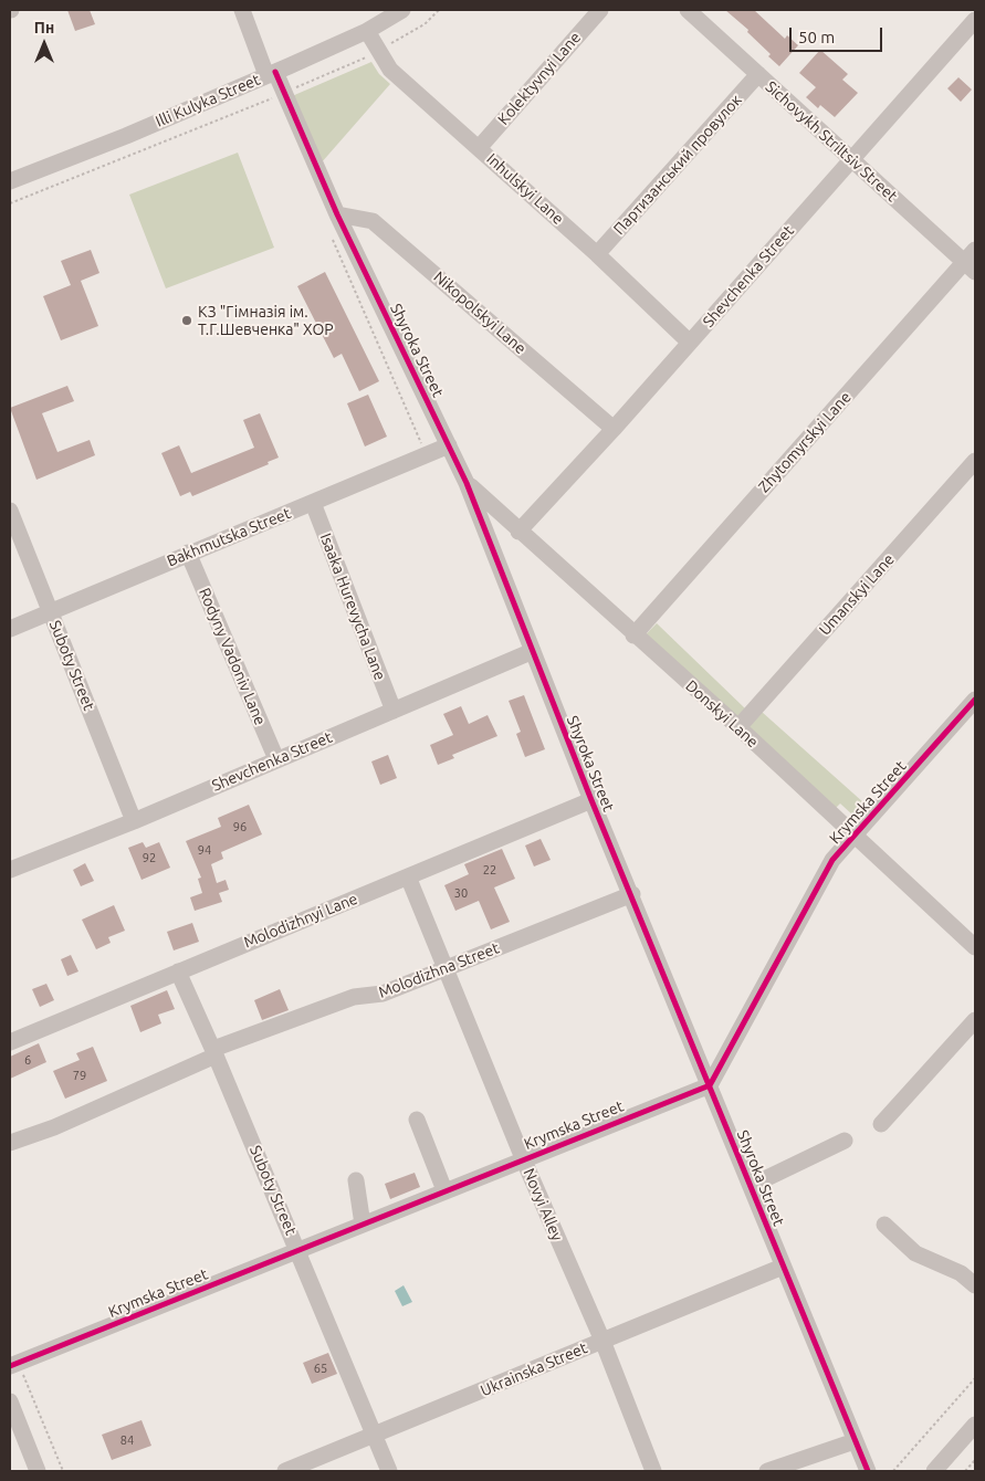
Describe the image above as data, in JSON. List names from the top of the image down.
{
  "streets": {
    "street": [
      "Kolektyvnyi Lane",
      "Illi Kulyka Street",
      "Sichovykh Striltsiv Street",
      "Партизанський провулок",
      "Inhulskyi Lane",
      "Shevchenka Street",
      "Nikopolskyi Lane",
      "Shyroka Street",
      "Zhytomyrskyi Lane",
      "Bakhmutska Street",
      "Umanskyi Lane",
      "Isaaka Hurevycha Lane",
      "Rodyny Vadoniv Lane",
      "Suboty Street",
      "Donskyi Lane",
      "Krymska Street",
      "Molodizhnyi Lane",
      "Molodizhna Street",
      "Novyi Alley",
      "Ukrainska Street"
    ]
  },
  "crossings": [
    ["Kolektyvnyi Lane", "Inhulskyi Lane"],
    ["Illi Kulyka Street", "Inhulskyi Lane"],
    ["Illi Kulyka Street", "Shyroka Street"],
    ["Sichovykh Striltsiv Street", "Партизанський провулок"],
    ["Sichovykh Striltsiv Street", "Shevchenka Street"],
    ["Sichovykh Striltsiv Street", "Zhytomyrskyi Lane"],
    ["Партизанський провулок", "Inhulskyi Lane"],
    ["Inhulskyi Lane", "Shevchenka Street"],
    ["Shevchenka Street", "Nikopolskyi Lane"],
    ["Shevchenka Street", "Shyroka Street"],
    ["Shevchenka Street", "Isaaka Hurevycha Lane"],
    ["Shevchenka Street", "Rodyny Vadoniv Lane"],
    ["Shevchenka Street", "Suboty Street"],
    ["Shevchenka Street", "Donskyi Lane"],
    ["Nikopolskyi Lane", "Shyroka Street"],
    ["Shyroka Street", "Bakhmutska Street"],
    ["Shyroka Street", "Donskyi Lane"],
    ["Shyroka Street", "Krymska Street"],
    ["Shyroka Street", "Molodizhnyi Lane"],
    ["Shyroka Street", "Molodizhna Street"],
    ["Shyroka Street", "Ukrainska Street"],
    ["Zhytomyrskyi Lane", "Donskyi Lane"],
    ["Bakhmutska Street", "Isaaka Hurevycha Lane"],
    ["Bakhmutska Street", "Rodyny Vadoniv Lane"],
    ["Bakhmutska Street", "Suboty Street"],
    ["Umanskyi Lane", "Donskyi Lane"],
    ["Suboty Street", "Krymska Street"],
    ["Suboty Street", "Molodizhnyi Lane"],
    ["Suboty Street", "Molodizhna Street"],
    ["Suboty Street", "Ukrainska Street"],
    ["Donskyi Lane", "Krymska Street"],
    ["Krymska Street", "Novyi Alley"],
    ["Molodizhnyi Lane", "Novyi Alley"],
    ["Molodizhna Street", "Novyi Alley"],
    ["Novyi Alley", "Ukrainska Street"]
  ],
  "places": ["КЗ \"Гімназія ім. Т.Г.Шевченка\" ХОР"],
  "house_numbers": [
    "96",
    "94",
    "92",
    "22",
    "30",
    "6",
    "79",
    "65",
    "84"
  ],
  "scale_bar": "50 m",
  "north": "top"
}
